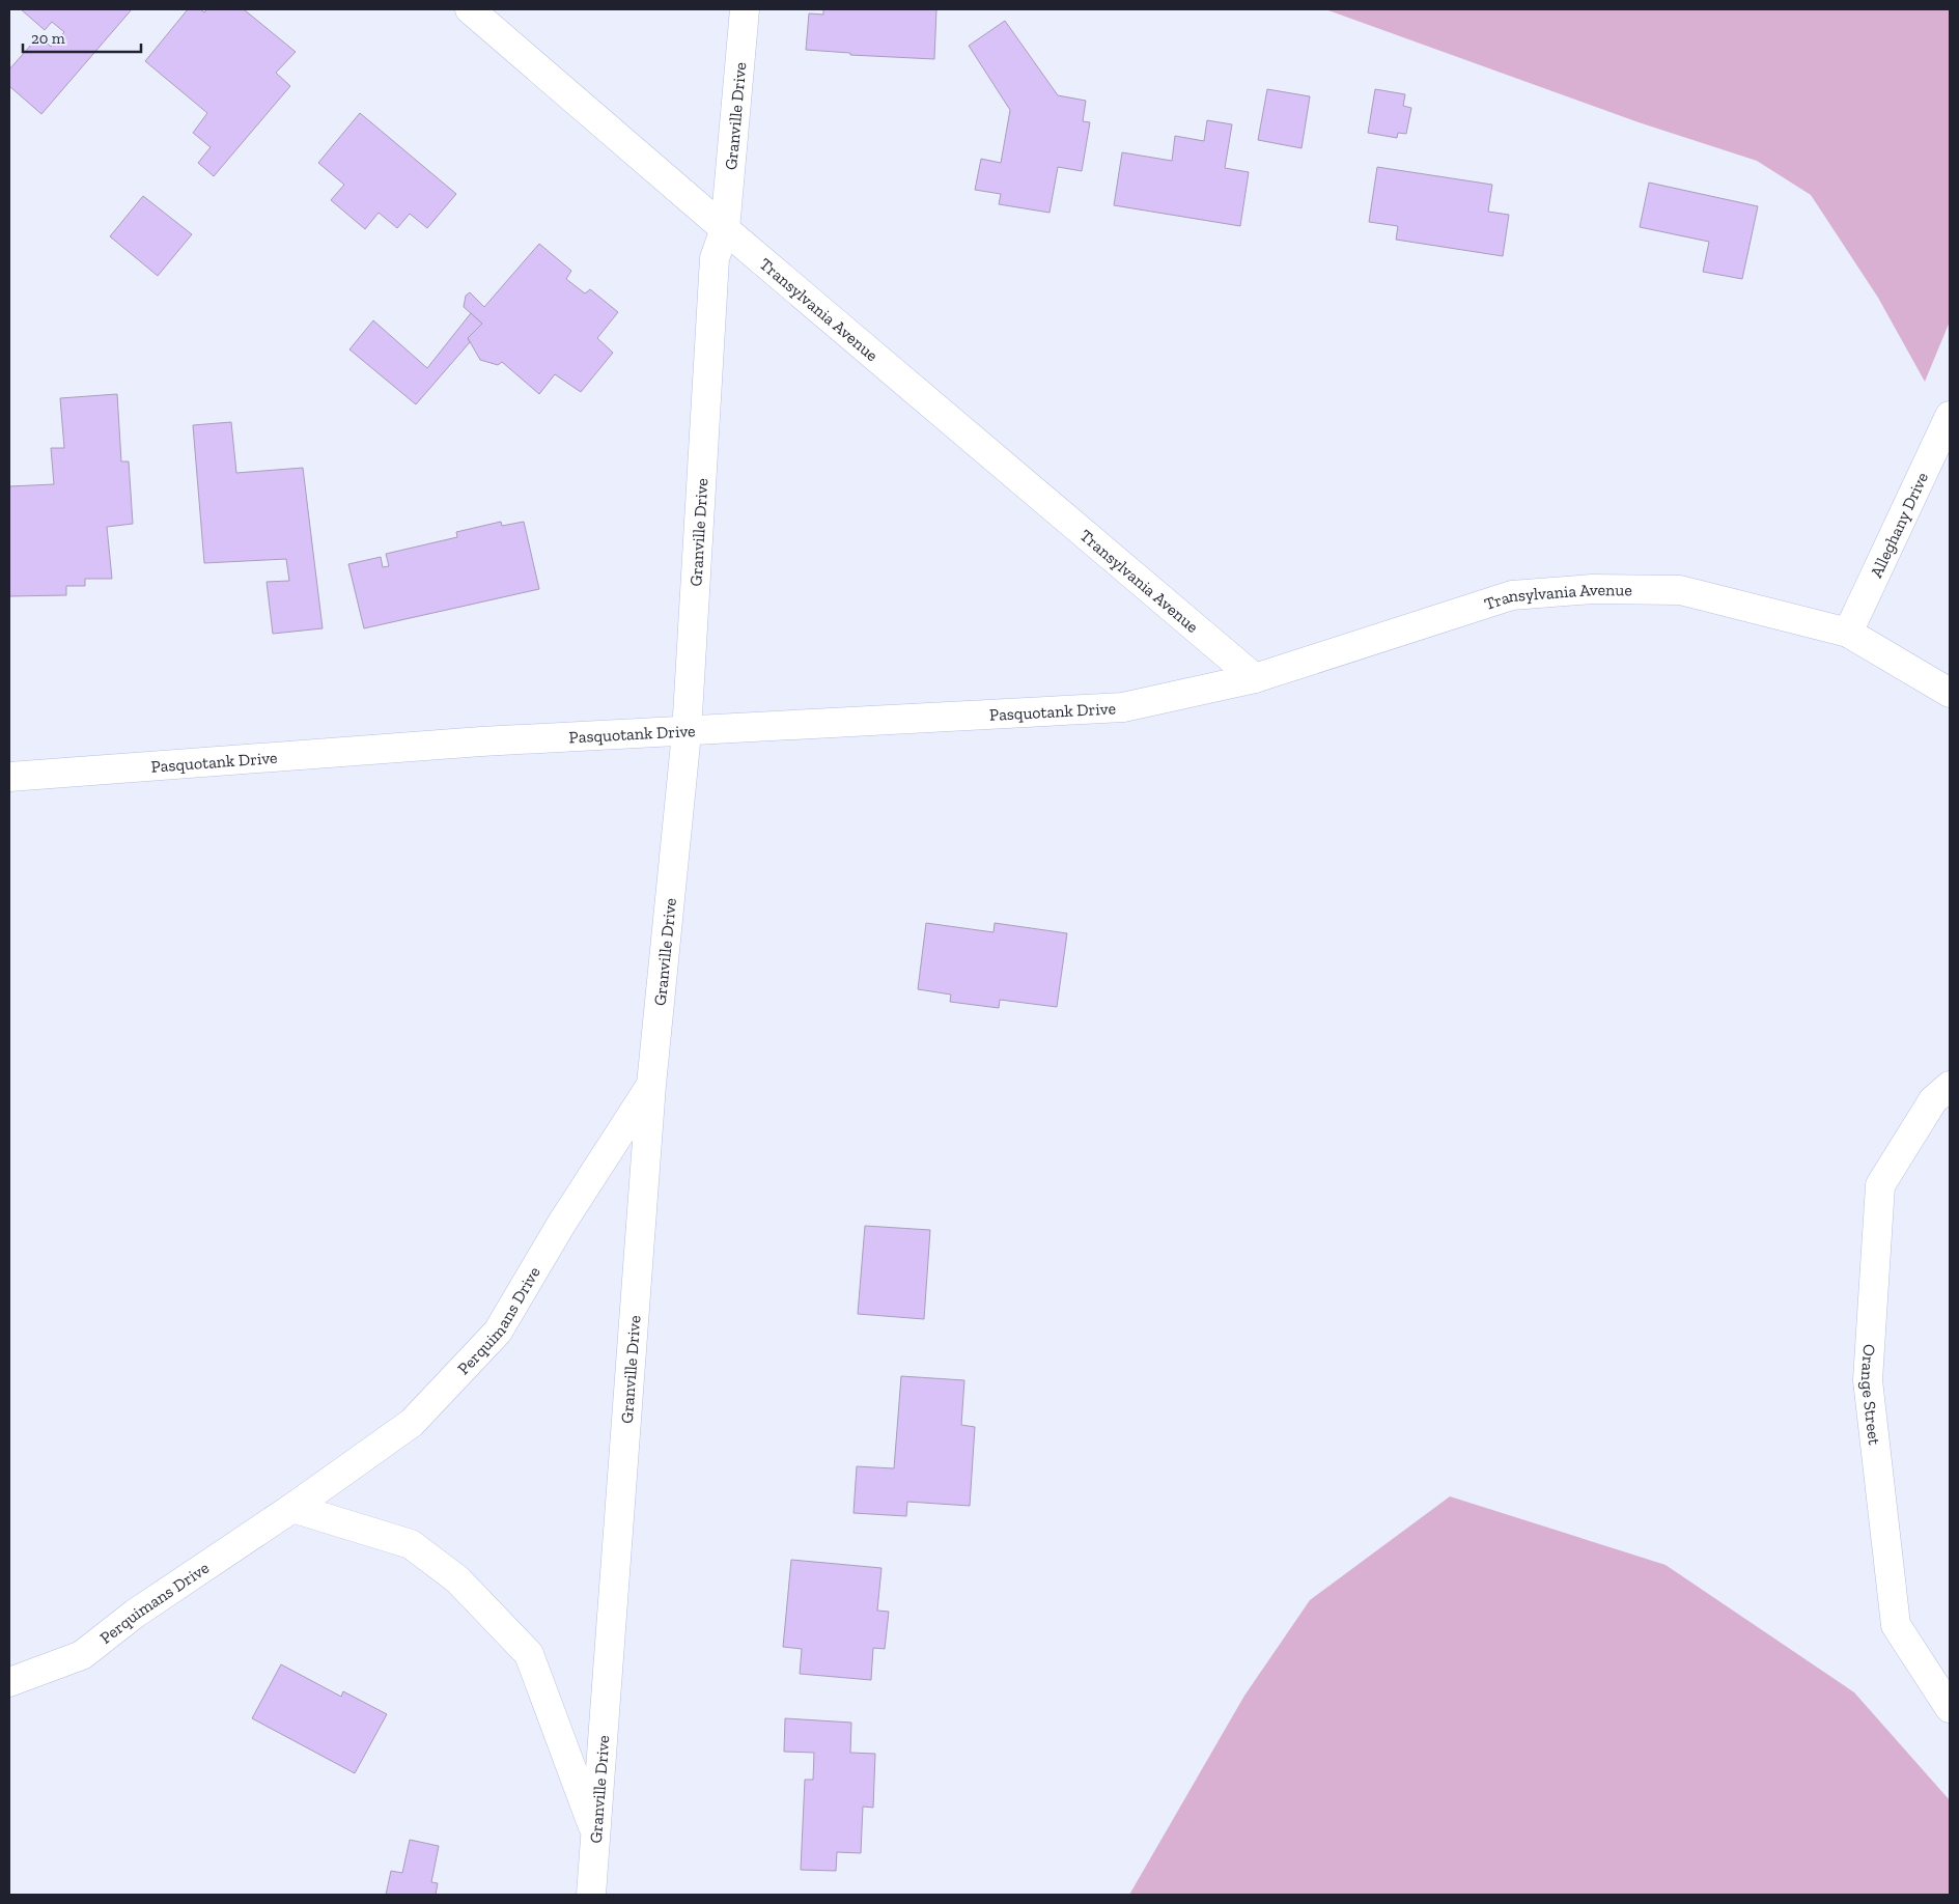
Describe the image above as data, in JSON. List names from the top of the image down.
{
  "streets": {
    "street": [
      "Granville Drive",
      "Transylvania Avenue",
      "Alleghany Drive",
      "Pasquotank Drive",
      "Perquimans Drive",
      "Orange Street"
    ]
  },
  "crossings": [
    ["Granville Drive", "Transylvania Avenue"],
    ["Granville Drive", "Pasquotank Drive"],
    ["Granville Drive", "Perquimans Drive"],
    ["Transylvania Avenue", "Alleghany Drive"],
    ["Transylvania Avenue", "Pasquotank Drive"]
  ],
  "scale_bar": "20 m"
}
